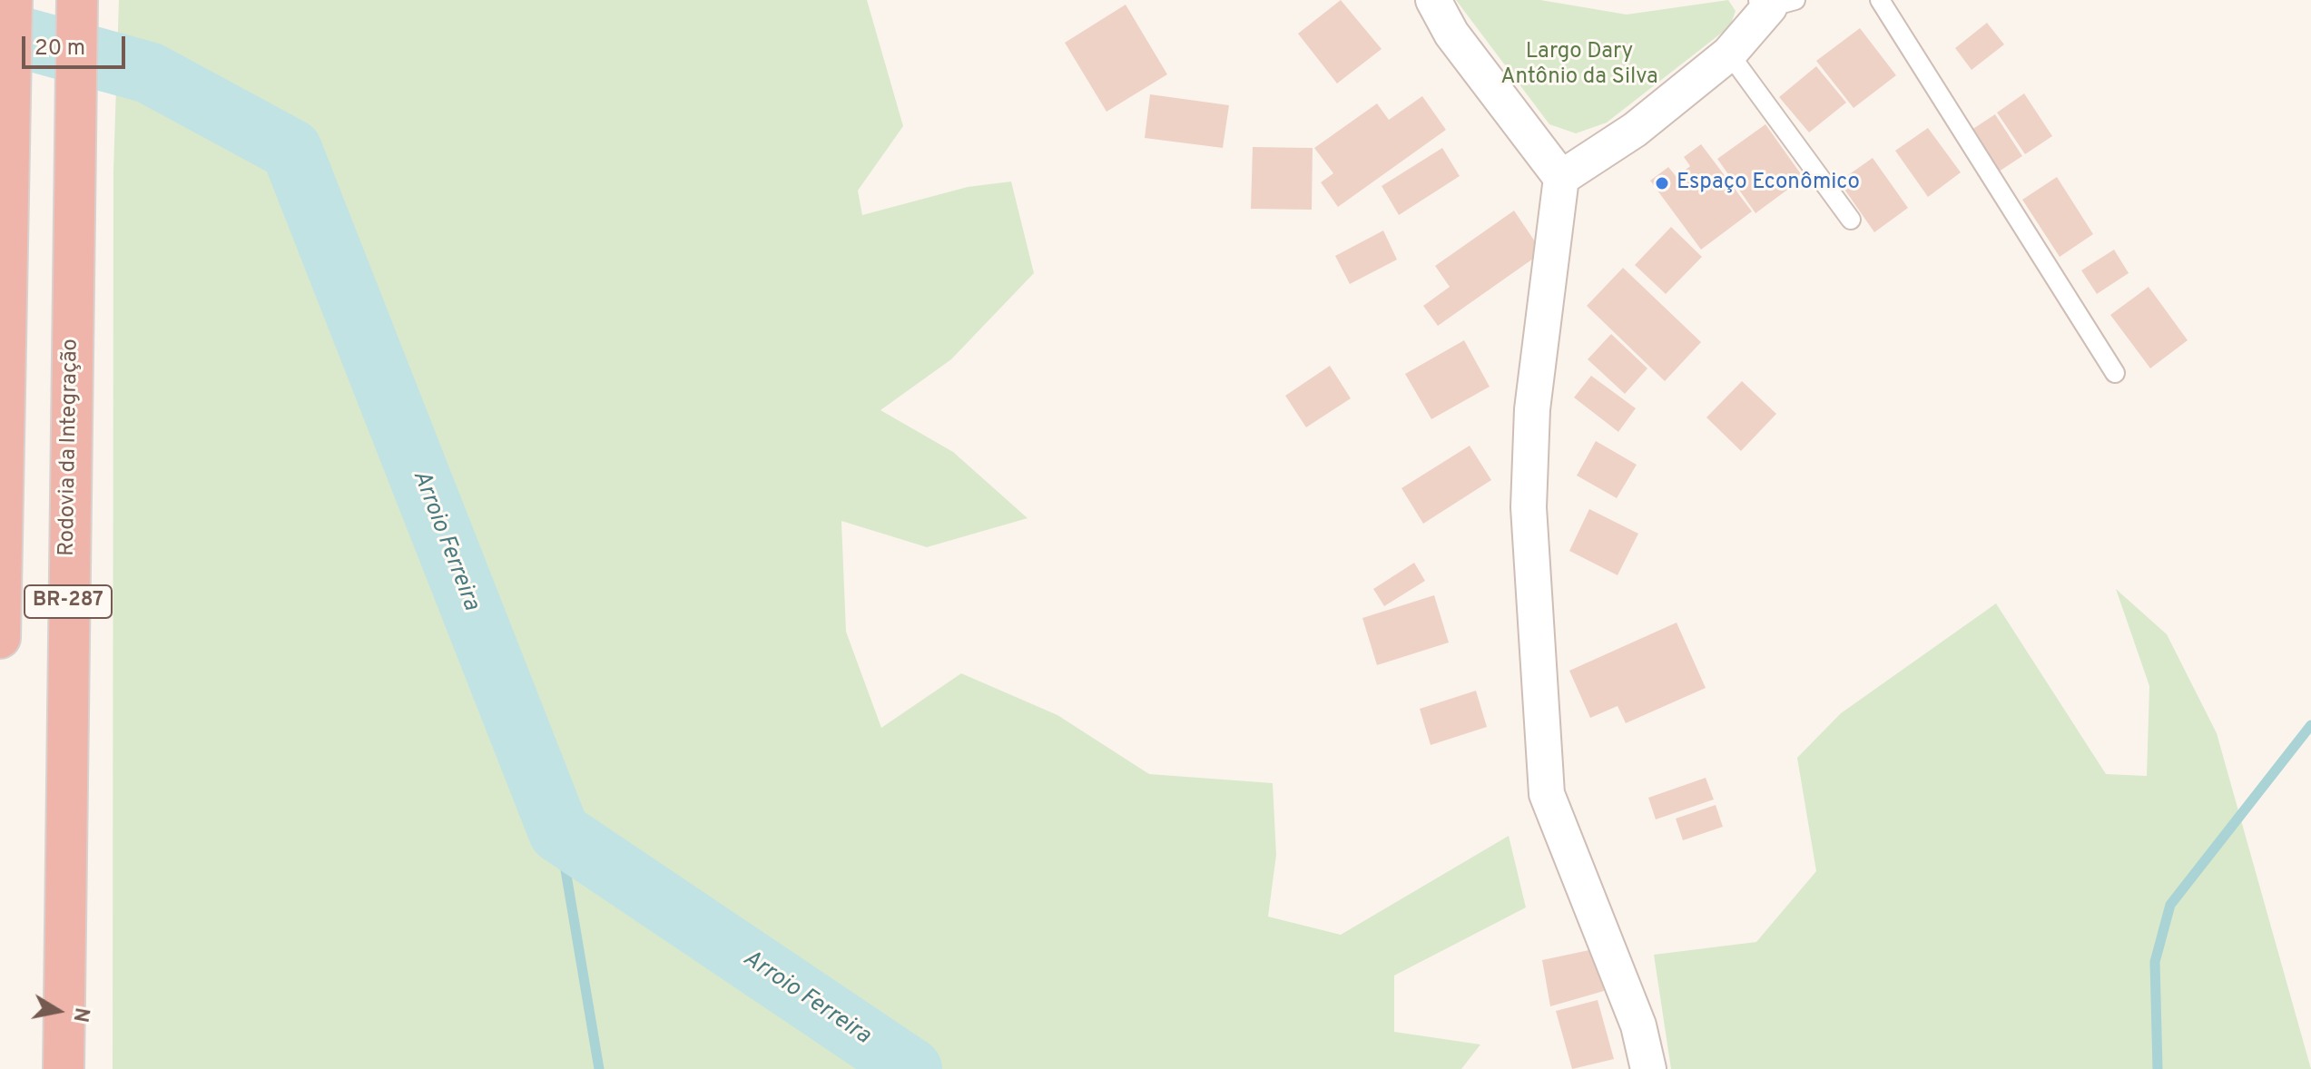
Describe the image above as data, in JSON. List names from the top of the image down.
{
  "streets": {
    "highway": ["Rodovia da Integração", "BR-287"]
  },
  "water": ["Arroio Ferreira"],
  "parks": ["Largo Dary Antônio da Silva"],
  "places": ["Espaço Econômico"],
  "scale_bar": "20 m",
  "north": "right"
}
